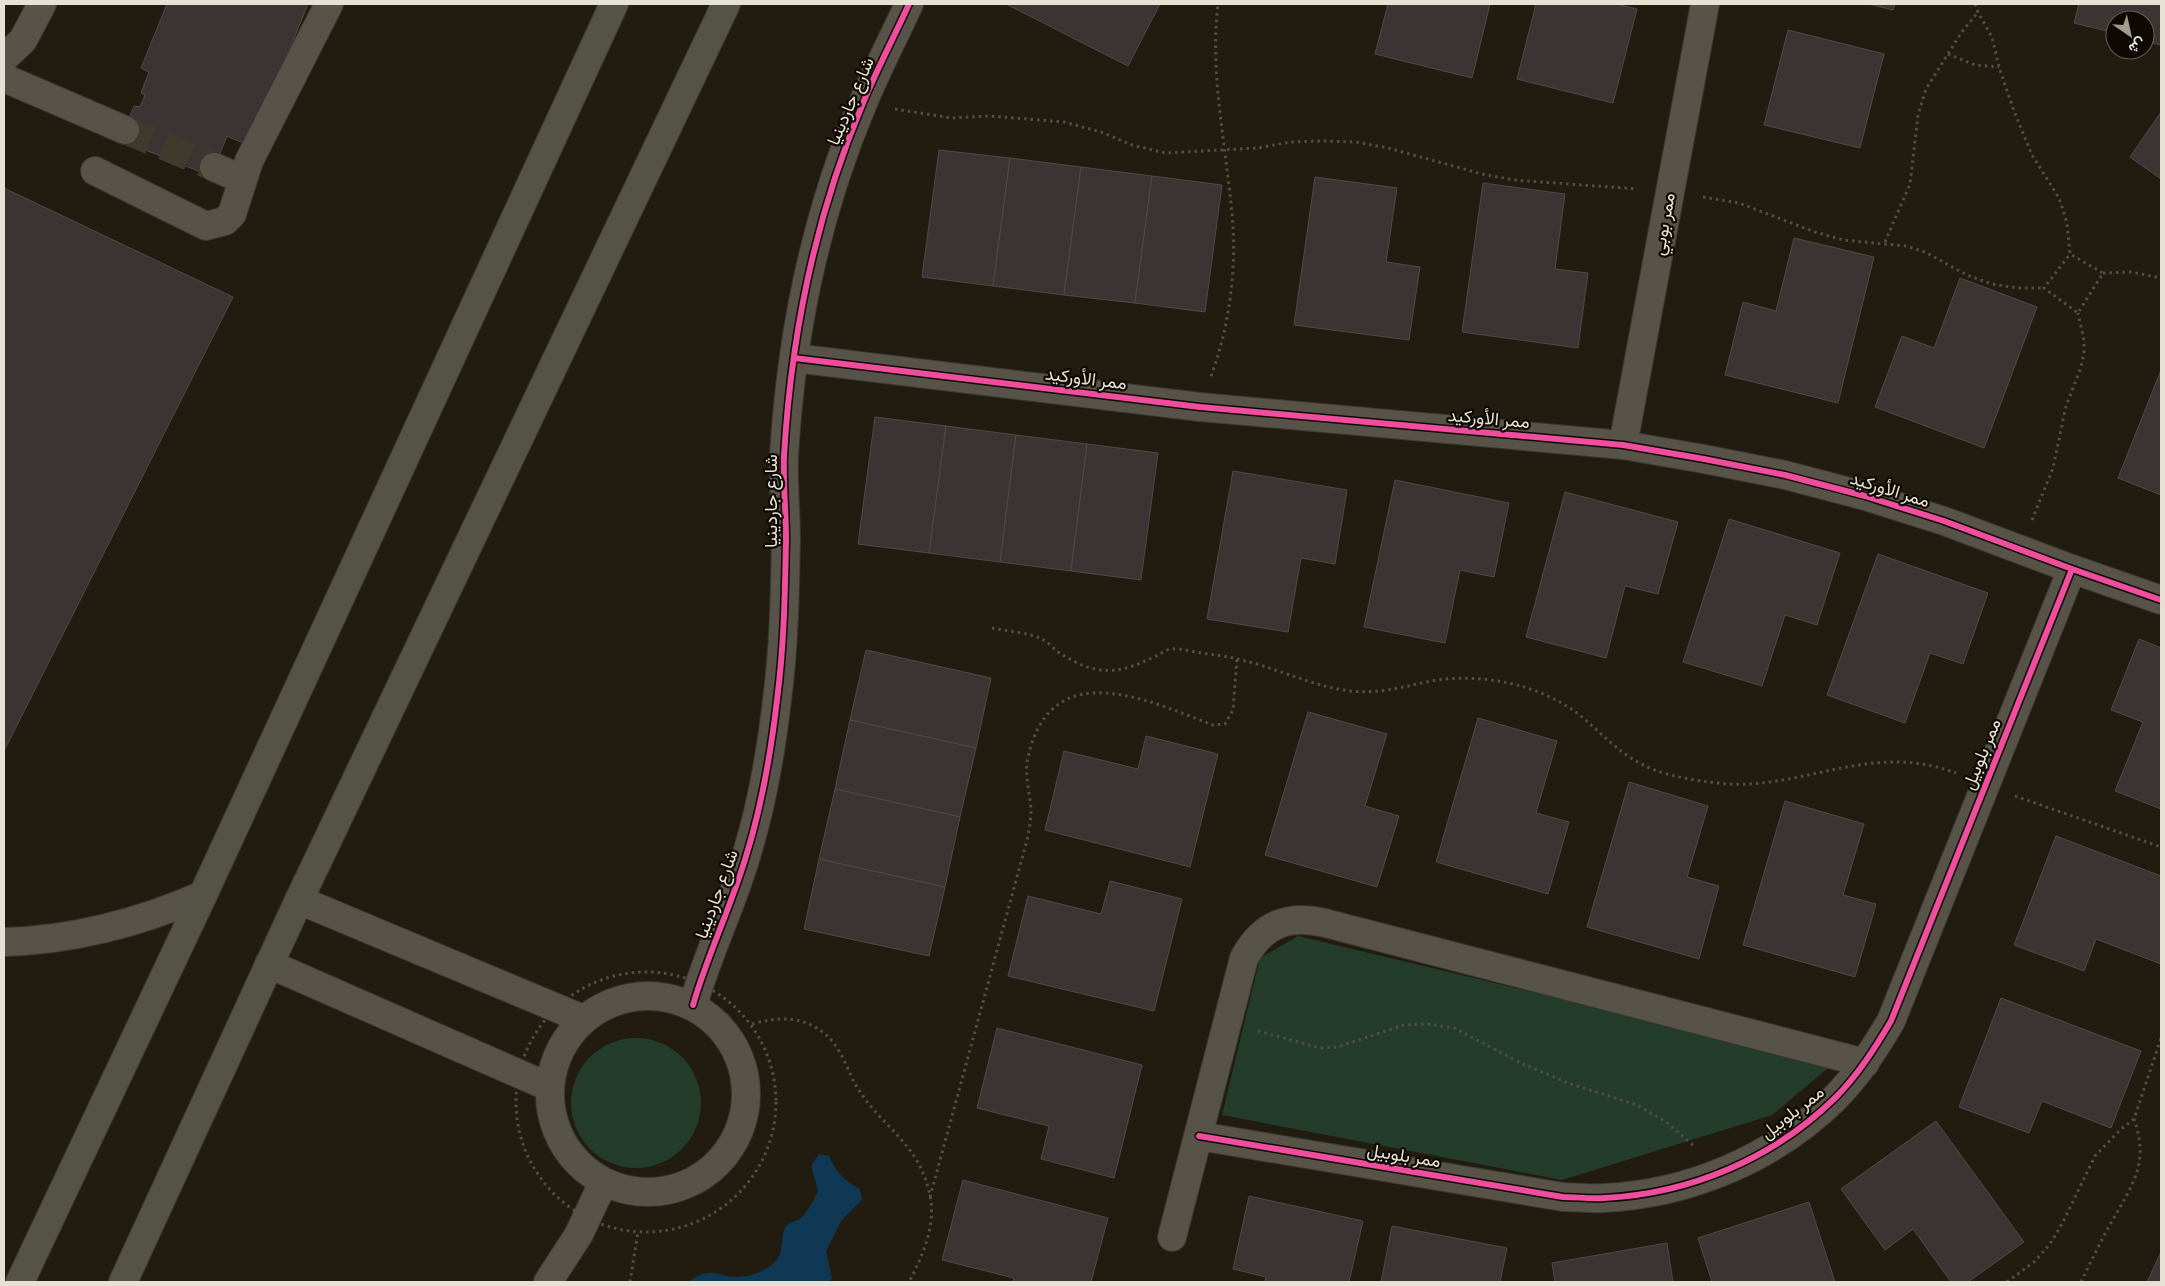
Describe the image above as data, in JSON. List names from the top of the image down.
{
  "streets": {
    "street": [
      "شارع جاردينيا",
      "ممر بوبي",
      "ممر الأوركيد",
      "ممر بلوبيل"
    ]
  },
  "crossings": [
    ["شارع جاردينيا", "ممر الأوركيد"],
    ["ممر بوبي", "ممر الأوركيد"],
    ["ممر الأوركيد", "ممر بلوبيل"]
  ],
  "north": "bottom right"
}
